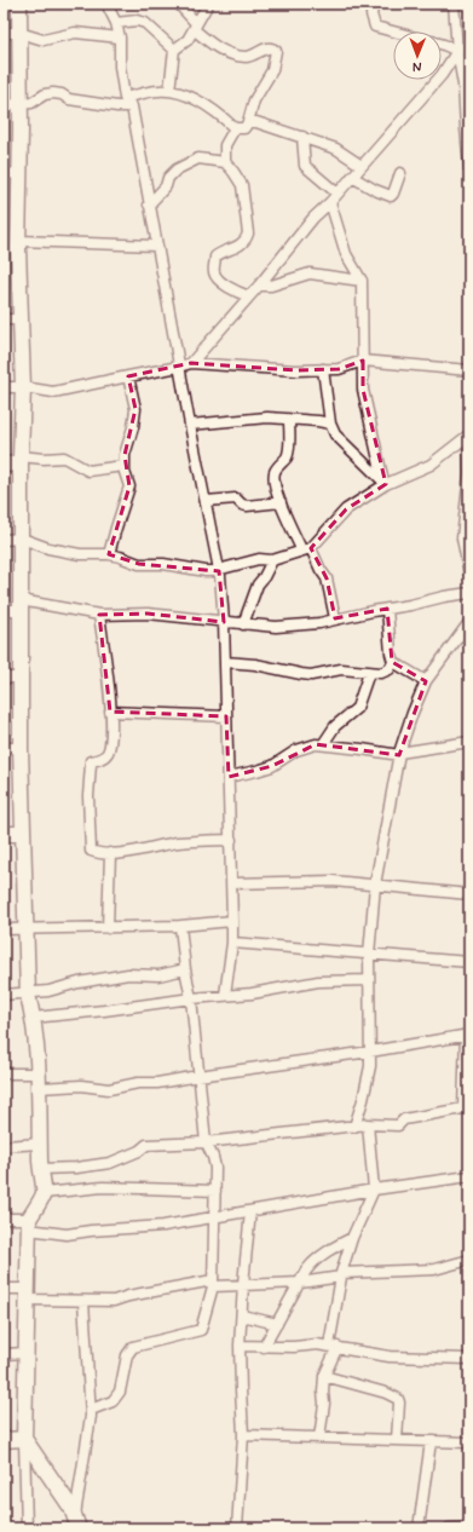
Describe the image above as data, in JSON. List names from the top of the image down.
{
  "north": "bottom"
}
